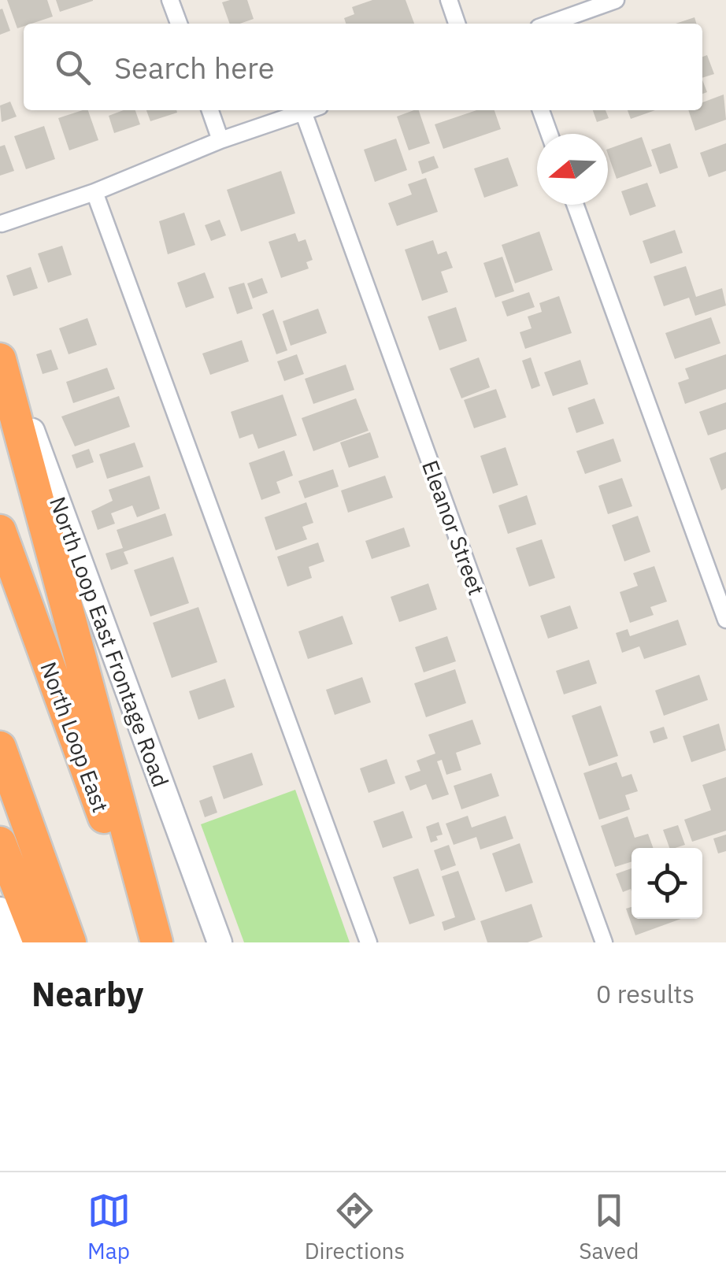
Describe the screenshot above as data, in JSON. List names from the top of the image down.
{
  "streets": {
    "highway": ["North Loop East"],
    "main road": ["North Loop East Frontage Road"],
    "street": ["Eleanor Street"]
  },
  "north": "left",
  "page": {
    "search": "Search here",
    "heading": ["Nearby", "0 results"],
    "nav": ["Map", "Directions", "Saved"]
  }
}
